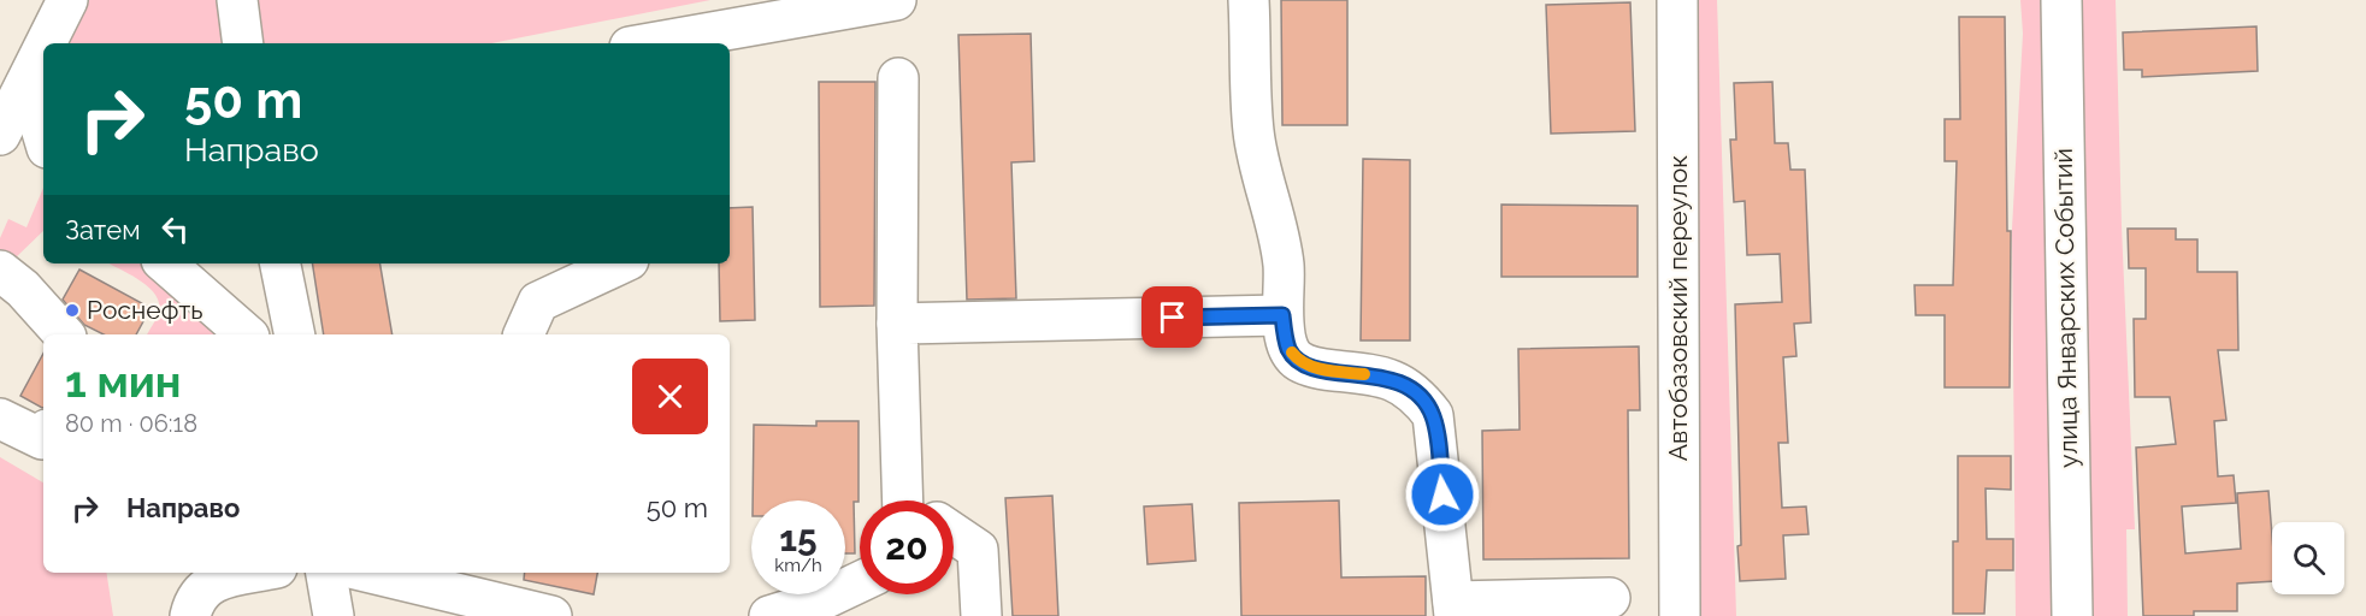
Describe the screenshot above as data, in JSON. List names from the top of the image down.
{
  "streets": {
    "street": ["Автобазовский переулок", "улица Январских Событий"]
  },
  "places": ["Роснефть"],
  "page": {
    "turn": ["50 m", "Направо"],
    "then": "Затем",
    "heading": ["1 мин", "80 m · 06:18"],
    "list": [
      {
        "name": "Направо",
        "value": "50 m"
      }
    ],
    "speed": "15 km/h",
    "limit": "20"
  }
}
